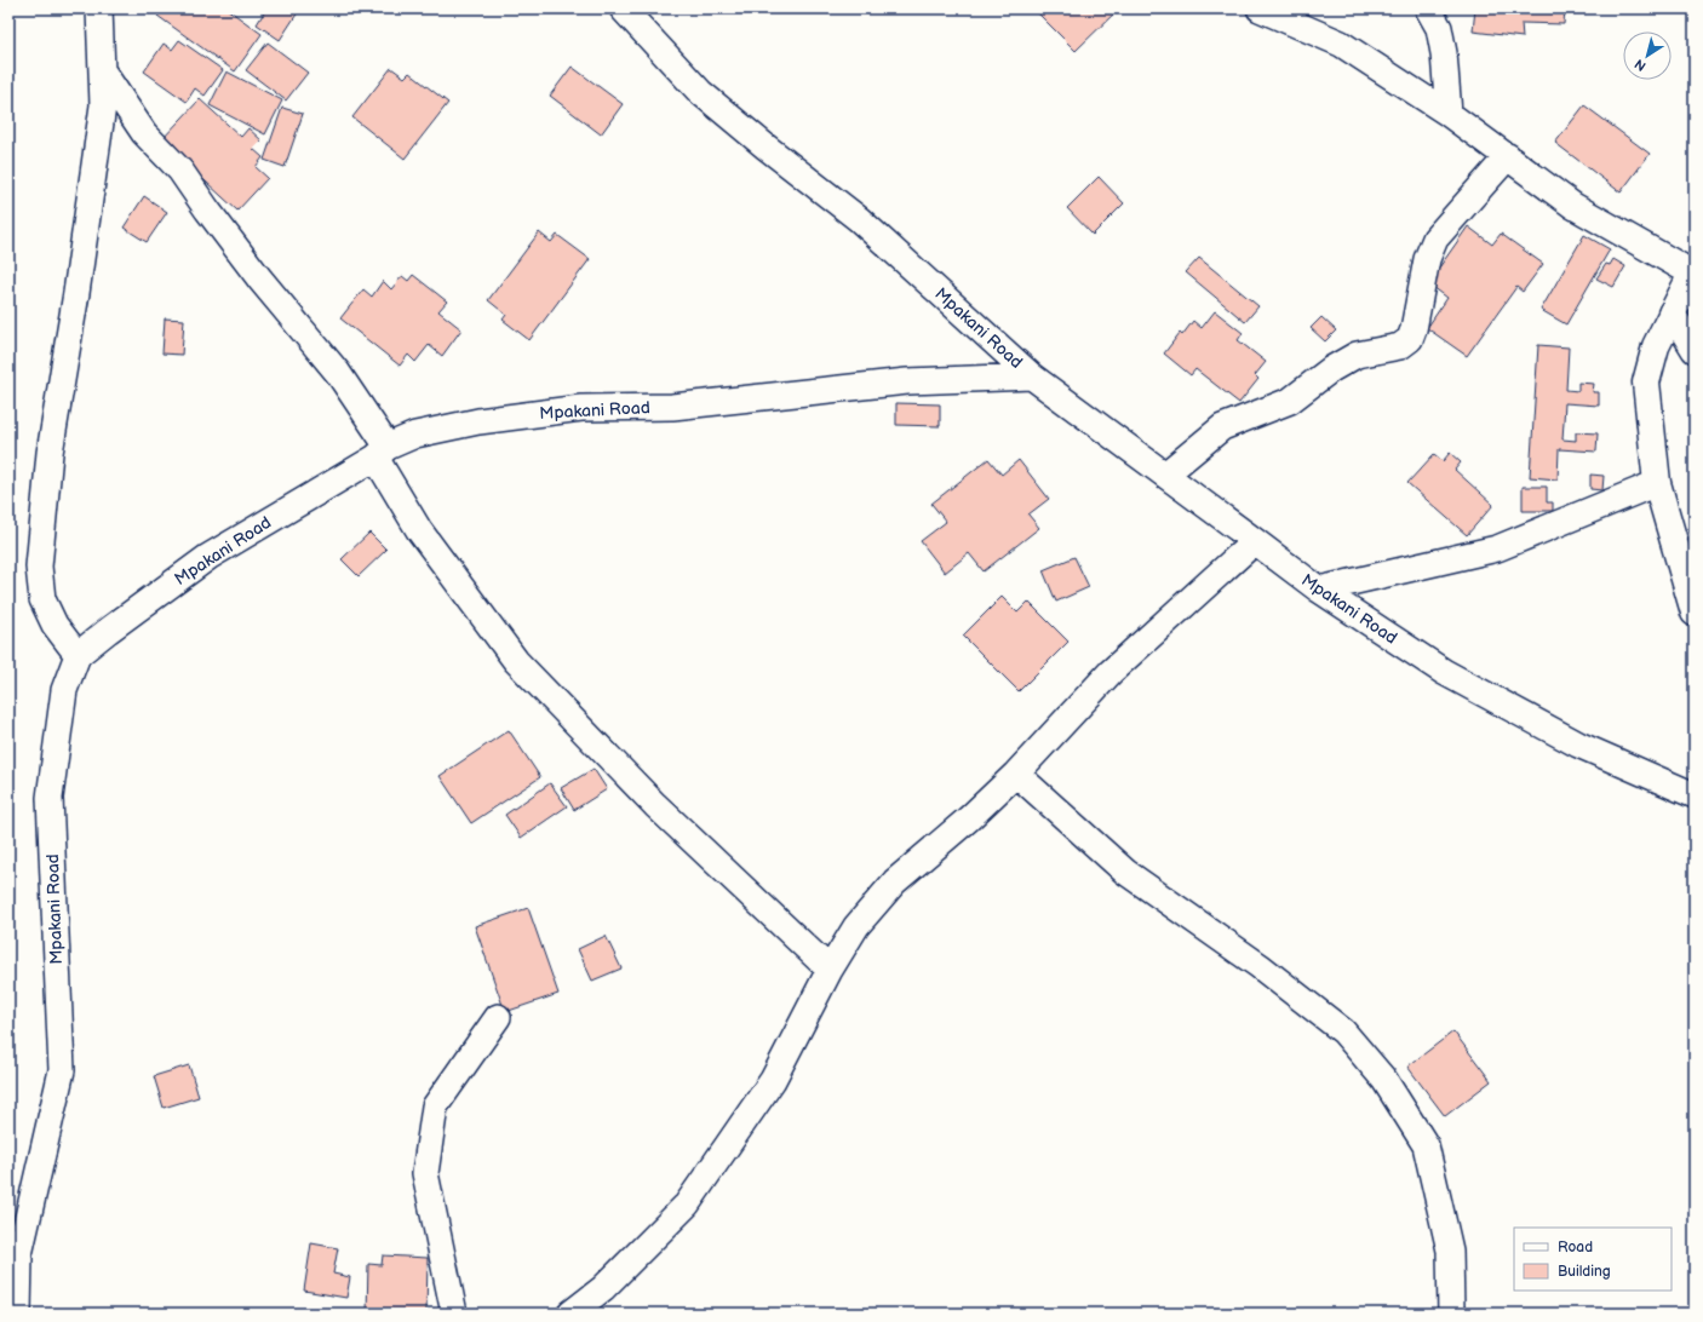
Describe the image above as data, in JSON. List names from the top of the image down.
{
  "streets": {
    "street": ["Mpakani Road"]
  },
  "legend": ["Road", "Building"],
  "north": "bottom left"
}
